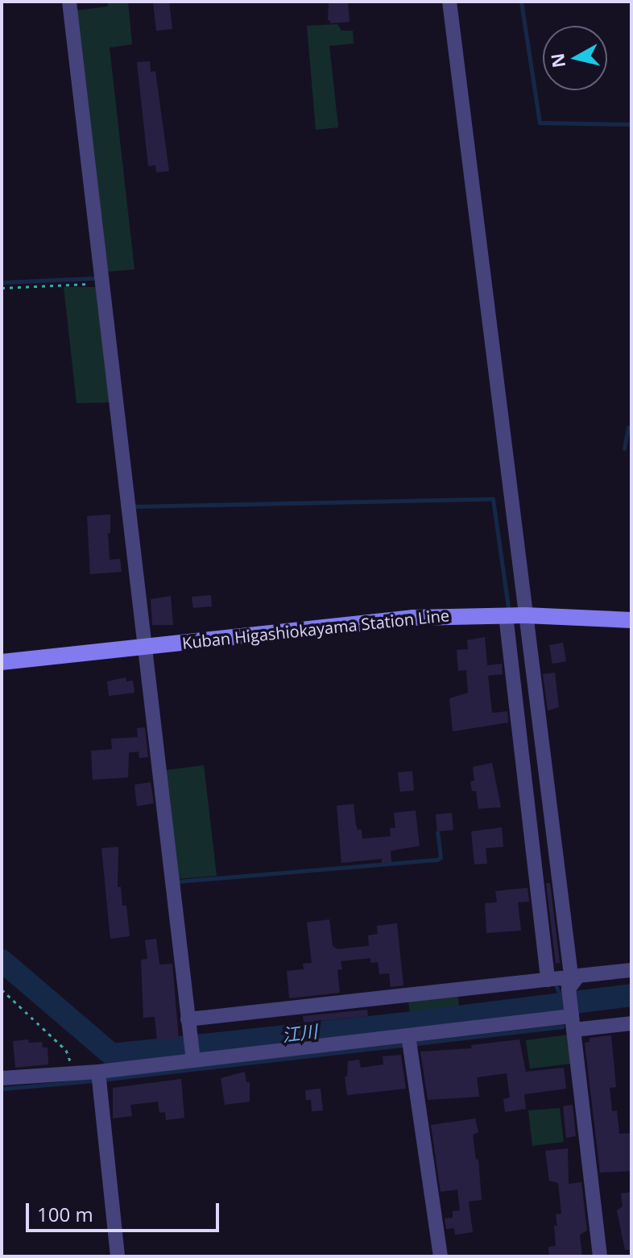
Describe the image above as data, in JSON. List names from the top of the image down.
{
  "streets": {
    "main road": ["Kuban Higashiokayama Station Line"]
  },
  "water": ["江川"],
  "scale_bar": "100 m",
  "north": "left"
}
